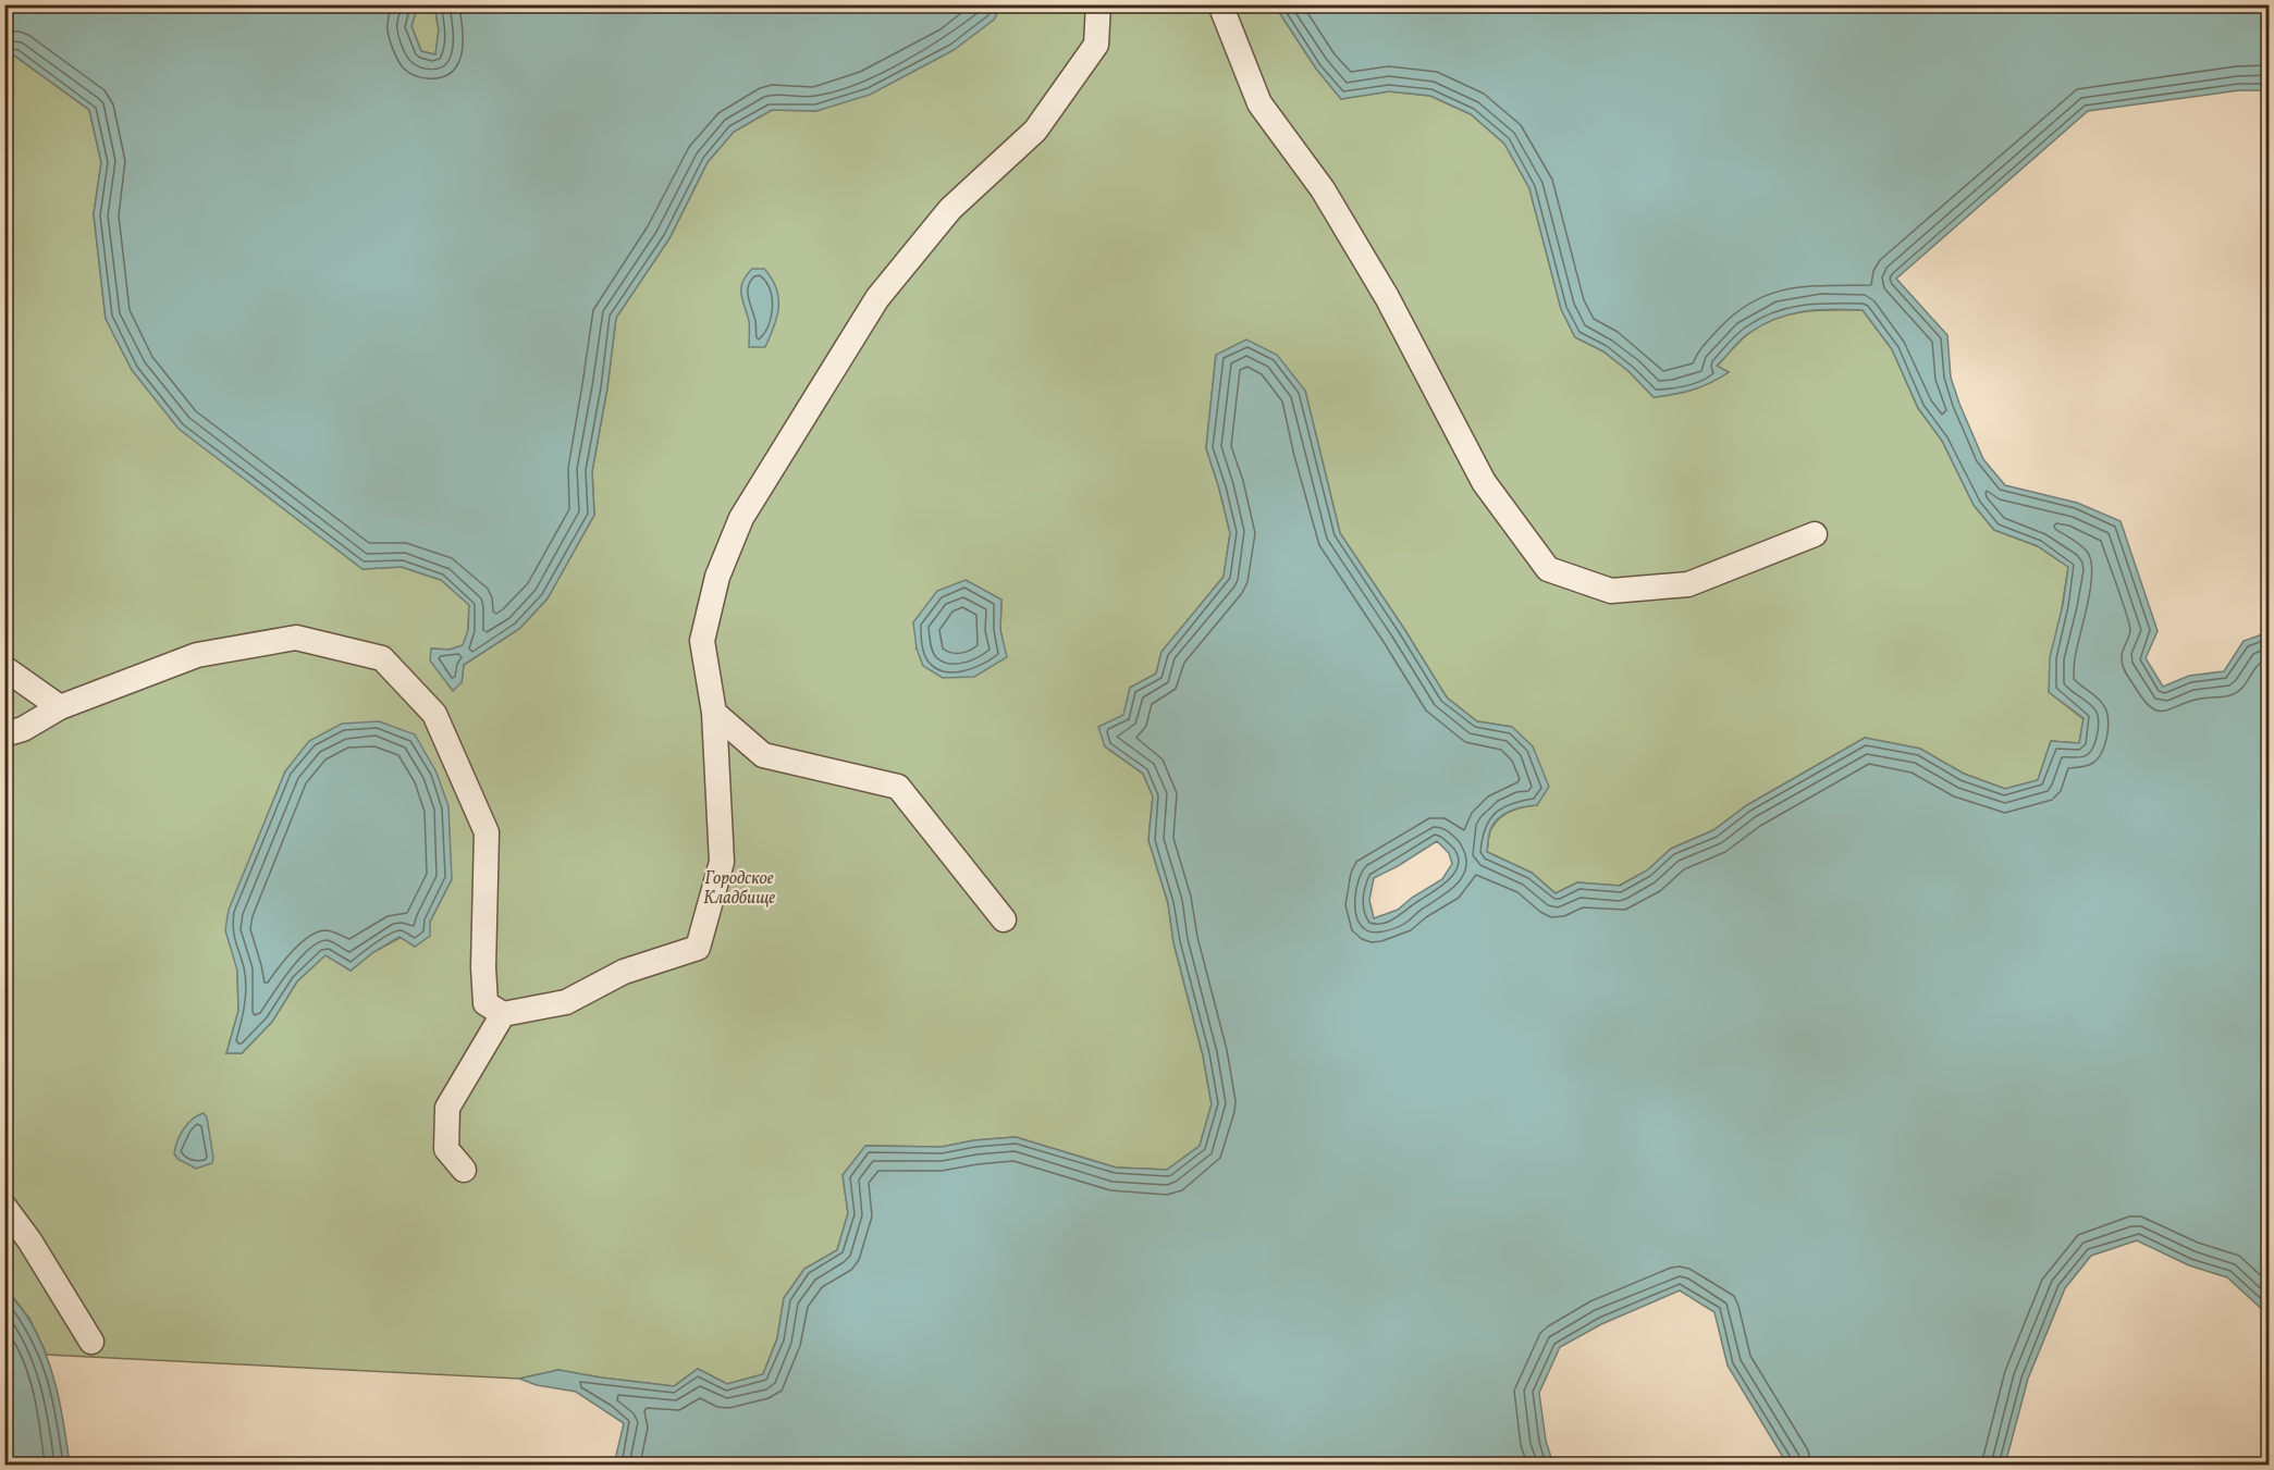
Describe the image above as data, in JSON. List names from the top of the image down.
{
  "parks": ["Городское Кладбище"]
}
